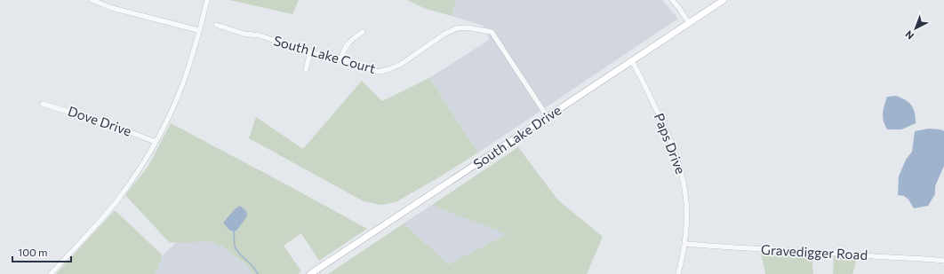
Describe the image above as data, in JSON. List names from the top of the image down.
{
  "streets": {
    "main road": ["South Lake Drive"],
    "street": [
      "South Lake Court",
      "Dove Drive",
      "Paps Drive",
      "Gravedigger Road"
    ]
  },
  "crossings": [
    ["South Lake Court", "South Lake Drive"],
    ["South Lake Drive", "Paps Drive"],
    ["Paps Drive", "Gravedigger Road"]
  ],
  "scale_bar": "100 m",
  "north": "bottom left"
}
